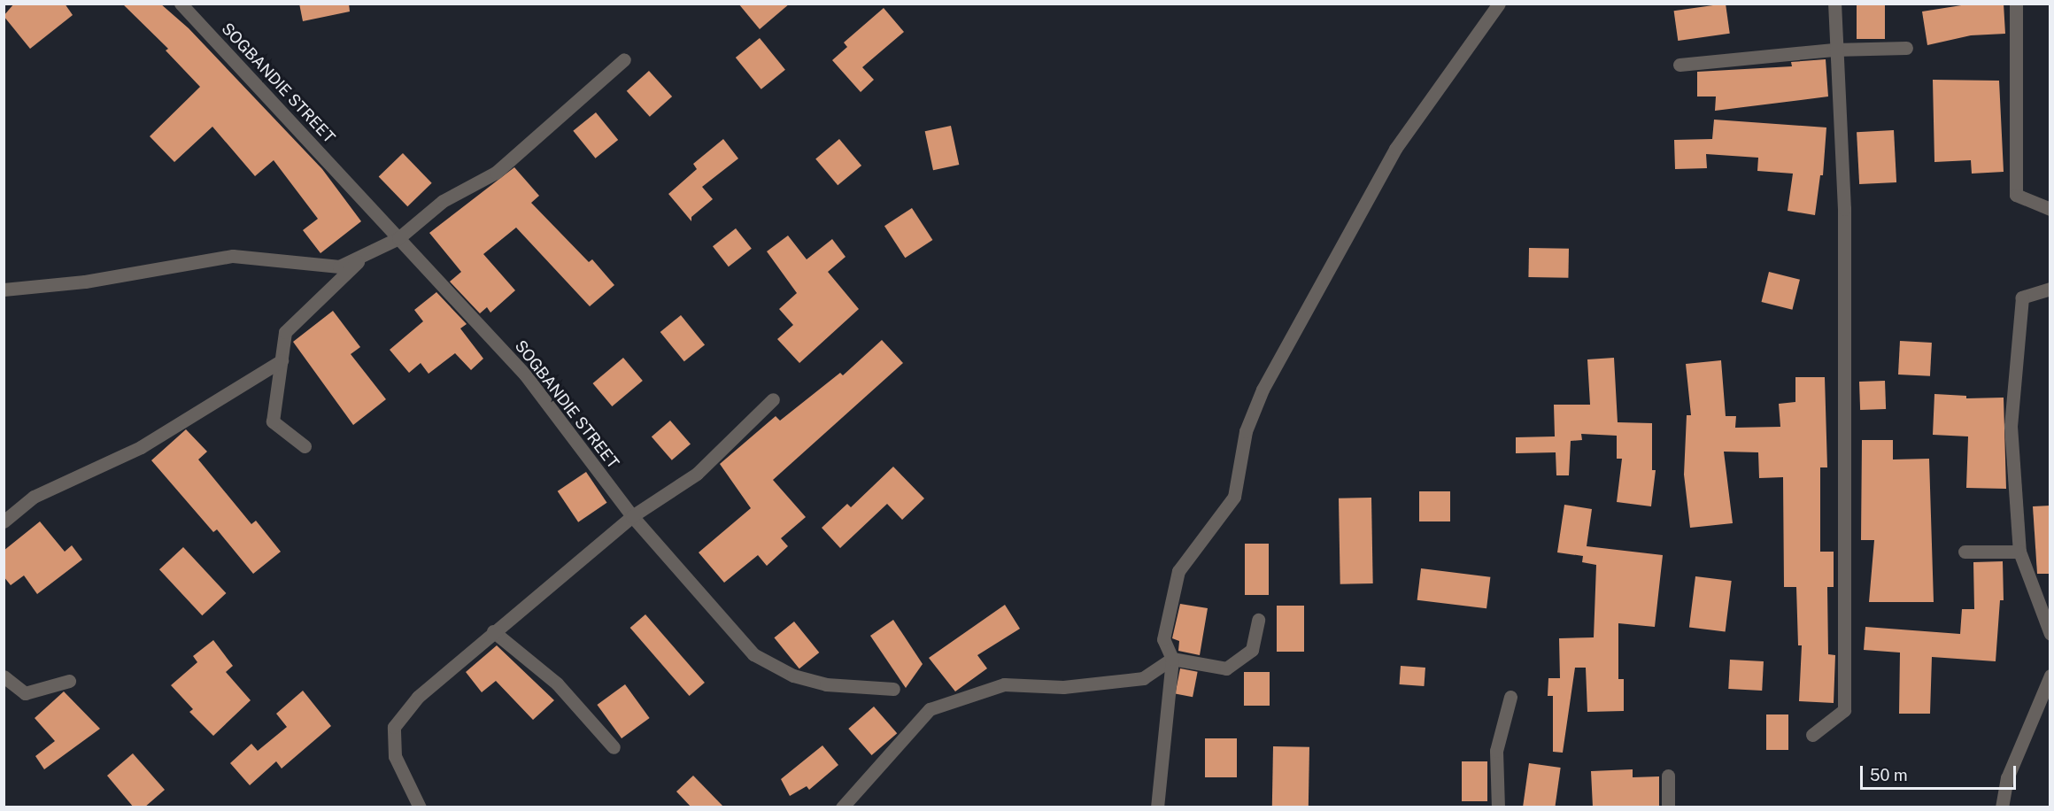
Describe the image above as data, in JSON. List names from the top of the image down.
{
  "streets": {
    "street": ["SOGBANDIE STREET"]
  },
  "scale_bar": "50 m"
}
